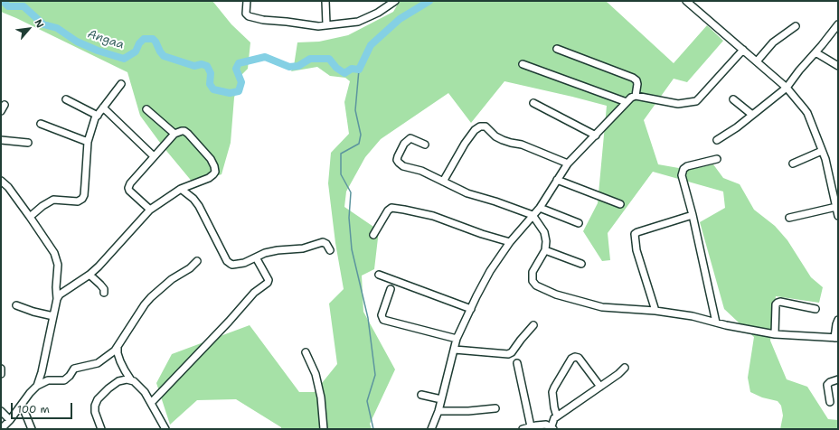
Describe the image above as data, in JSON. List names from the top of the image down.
{
  "water": ["Angaa"],
  "scale_bar": "100 m",
  "north": "top right"
}
